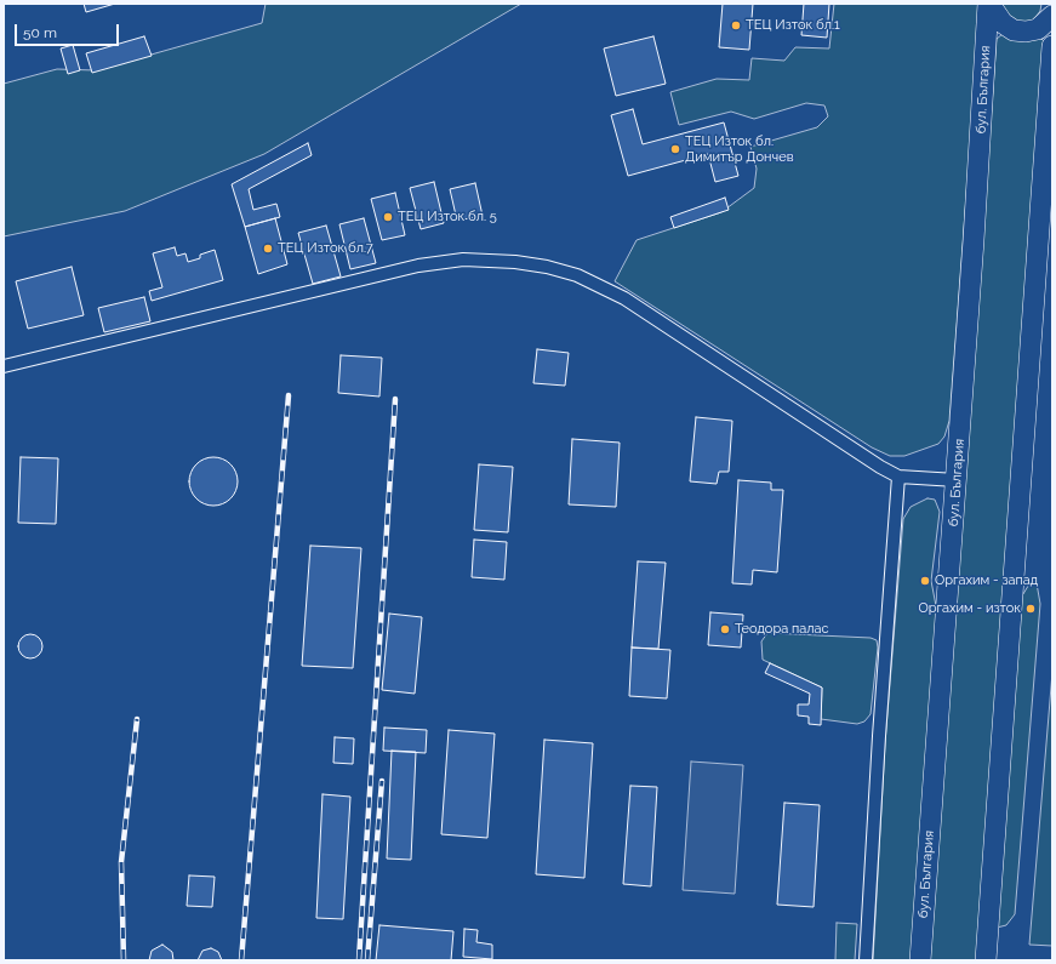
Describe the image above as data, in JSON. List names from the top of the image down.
{
  "streets": {
    "highway": ["бул. България"]
  },
  "places": [
    "ТЕЦ Изток бл.1",
    "ТЕЦ Изток бл. Димитър Дончев",
    "ТЕЦ Изток бл. 5",
    "ТЕЦ Изток бл.7",
    "Оргахим - запад",
    "Оргахим - изток",
    "Теодора палас"
  ],
  "scale_bar": "50 m"
}
